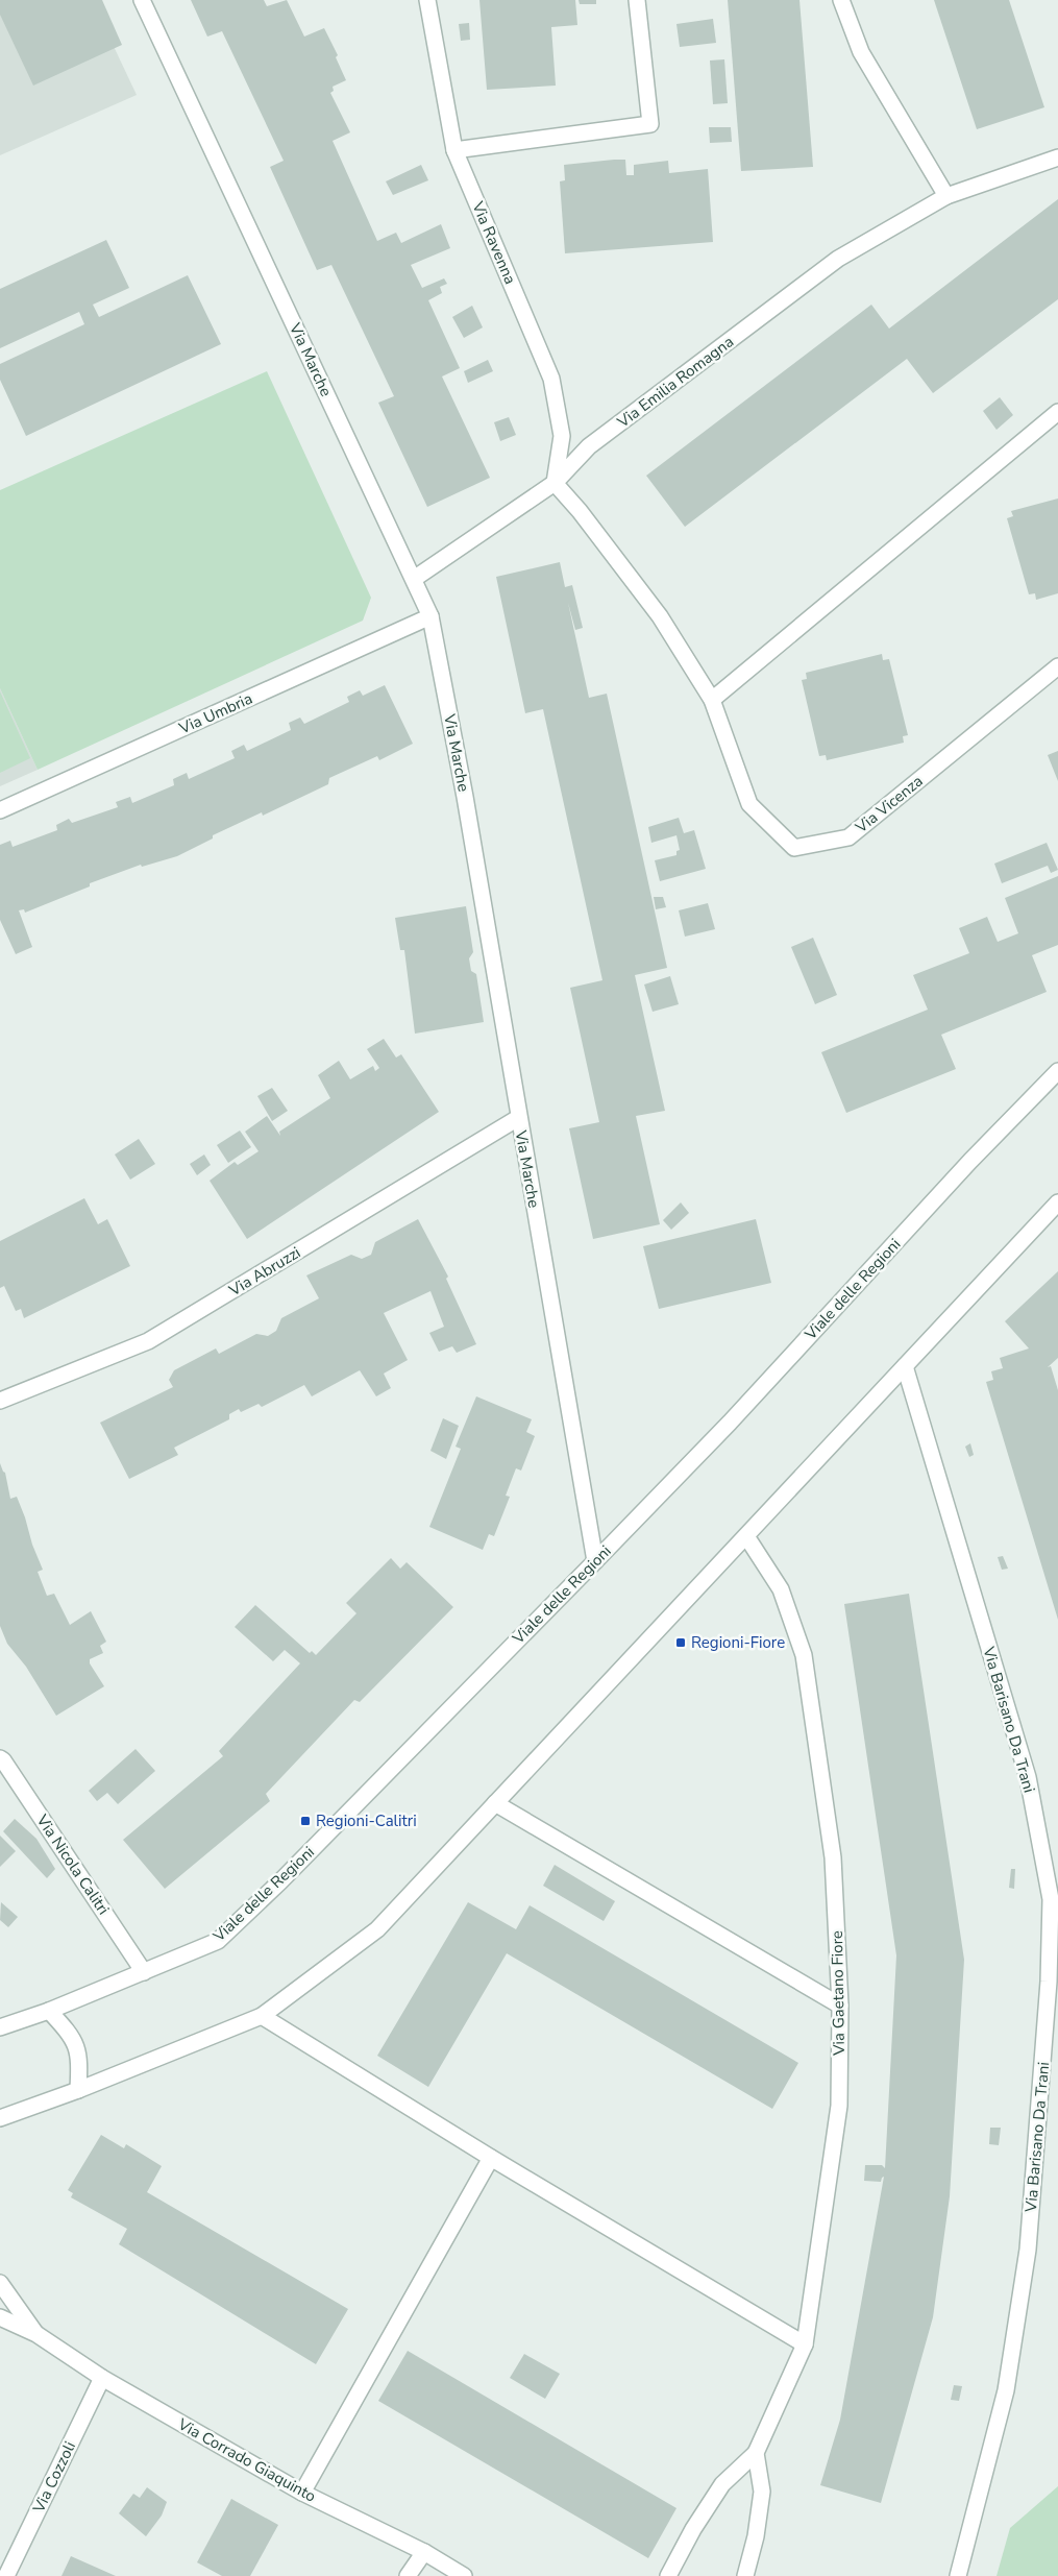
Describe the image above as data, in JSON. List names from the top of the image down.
{
  "streets": {
    "street": [
      "Via Ravenna",
      "Via Marche",
      "Via Emilia Romagna",
      "Via Umbria",
      "Via Vicenza",
      "Via Abruzzi",
      "Viale delle Regioni",
      "Via Barisano Da Trani",
      "Via Nicola Calitri",
      "Via Gaetano Fiore",
      "Via Corrado Giaquinto",
      "Via Cozzoli"
    ]
  },
  "crossings": [
    ["Via Ravenna", "Via Emilia Romagna"],
    ["Via Ravenna", "Via Vicenza"],
    ["Via Marche", "Via Emilia Romagna"],
    ["Via Marche", "Via Umbria"],
    ["Via Marche", "Via Abruzzi"],
    ["Via Marche", "Viale delle Regioni"],
    ["Via Emilia Romagna", "Via Vicenza"],
    ["Viale delle Regioni", "Via Nicola Calitri"],
    ["Via Corrado Giaquinto", "Via Cozzoli"]
  ],
  "places": {
    "transit": ["Regioni-Fiore", "Regioni-Calitri"]
  }
}
